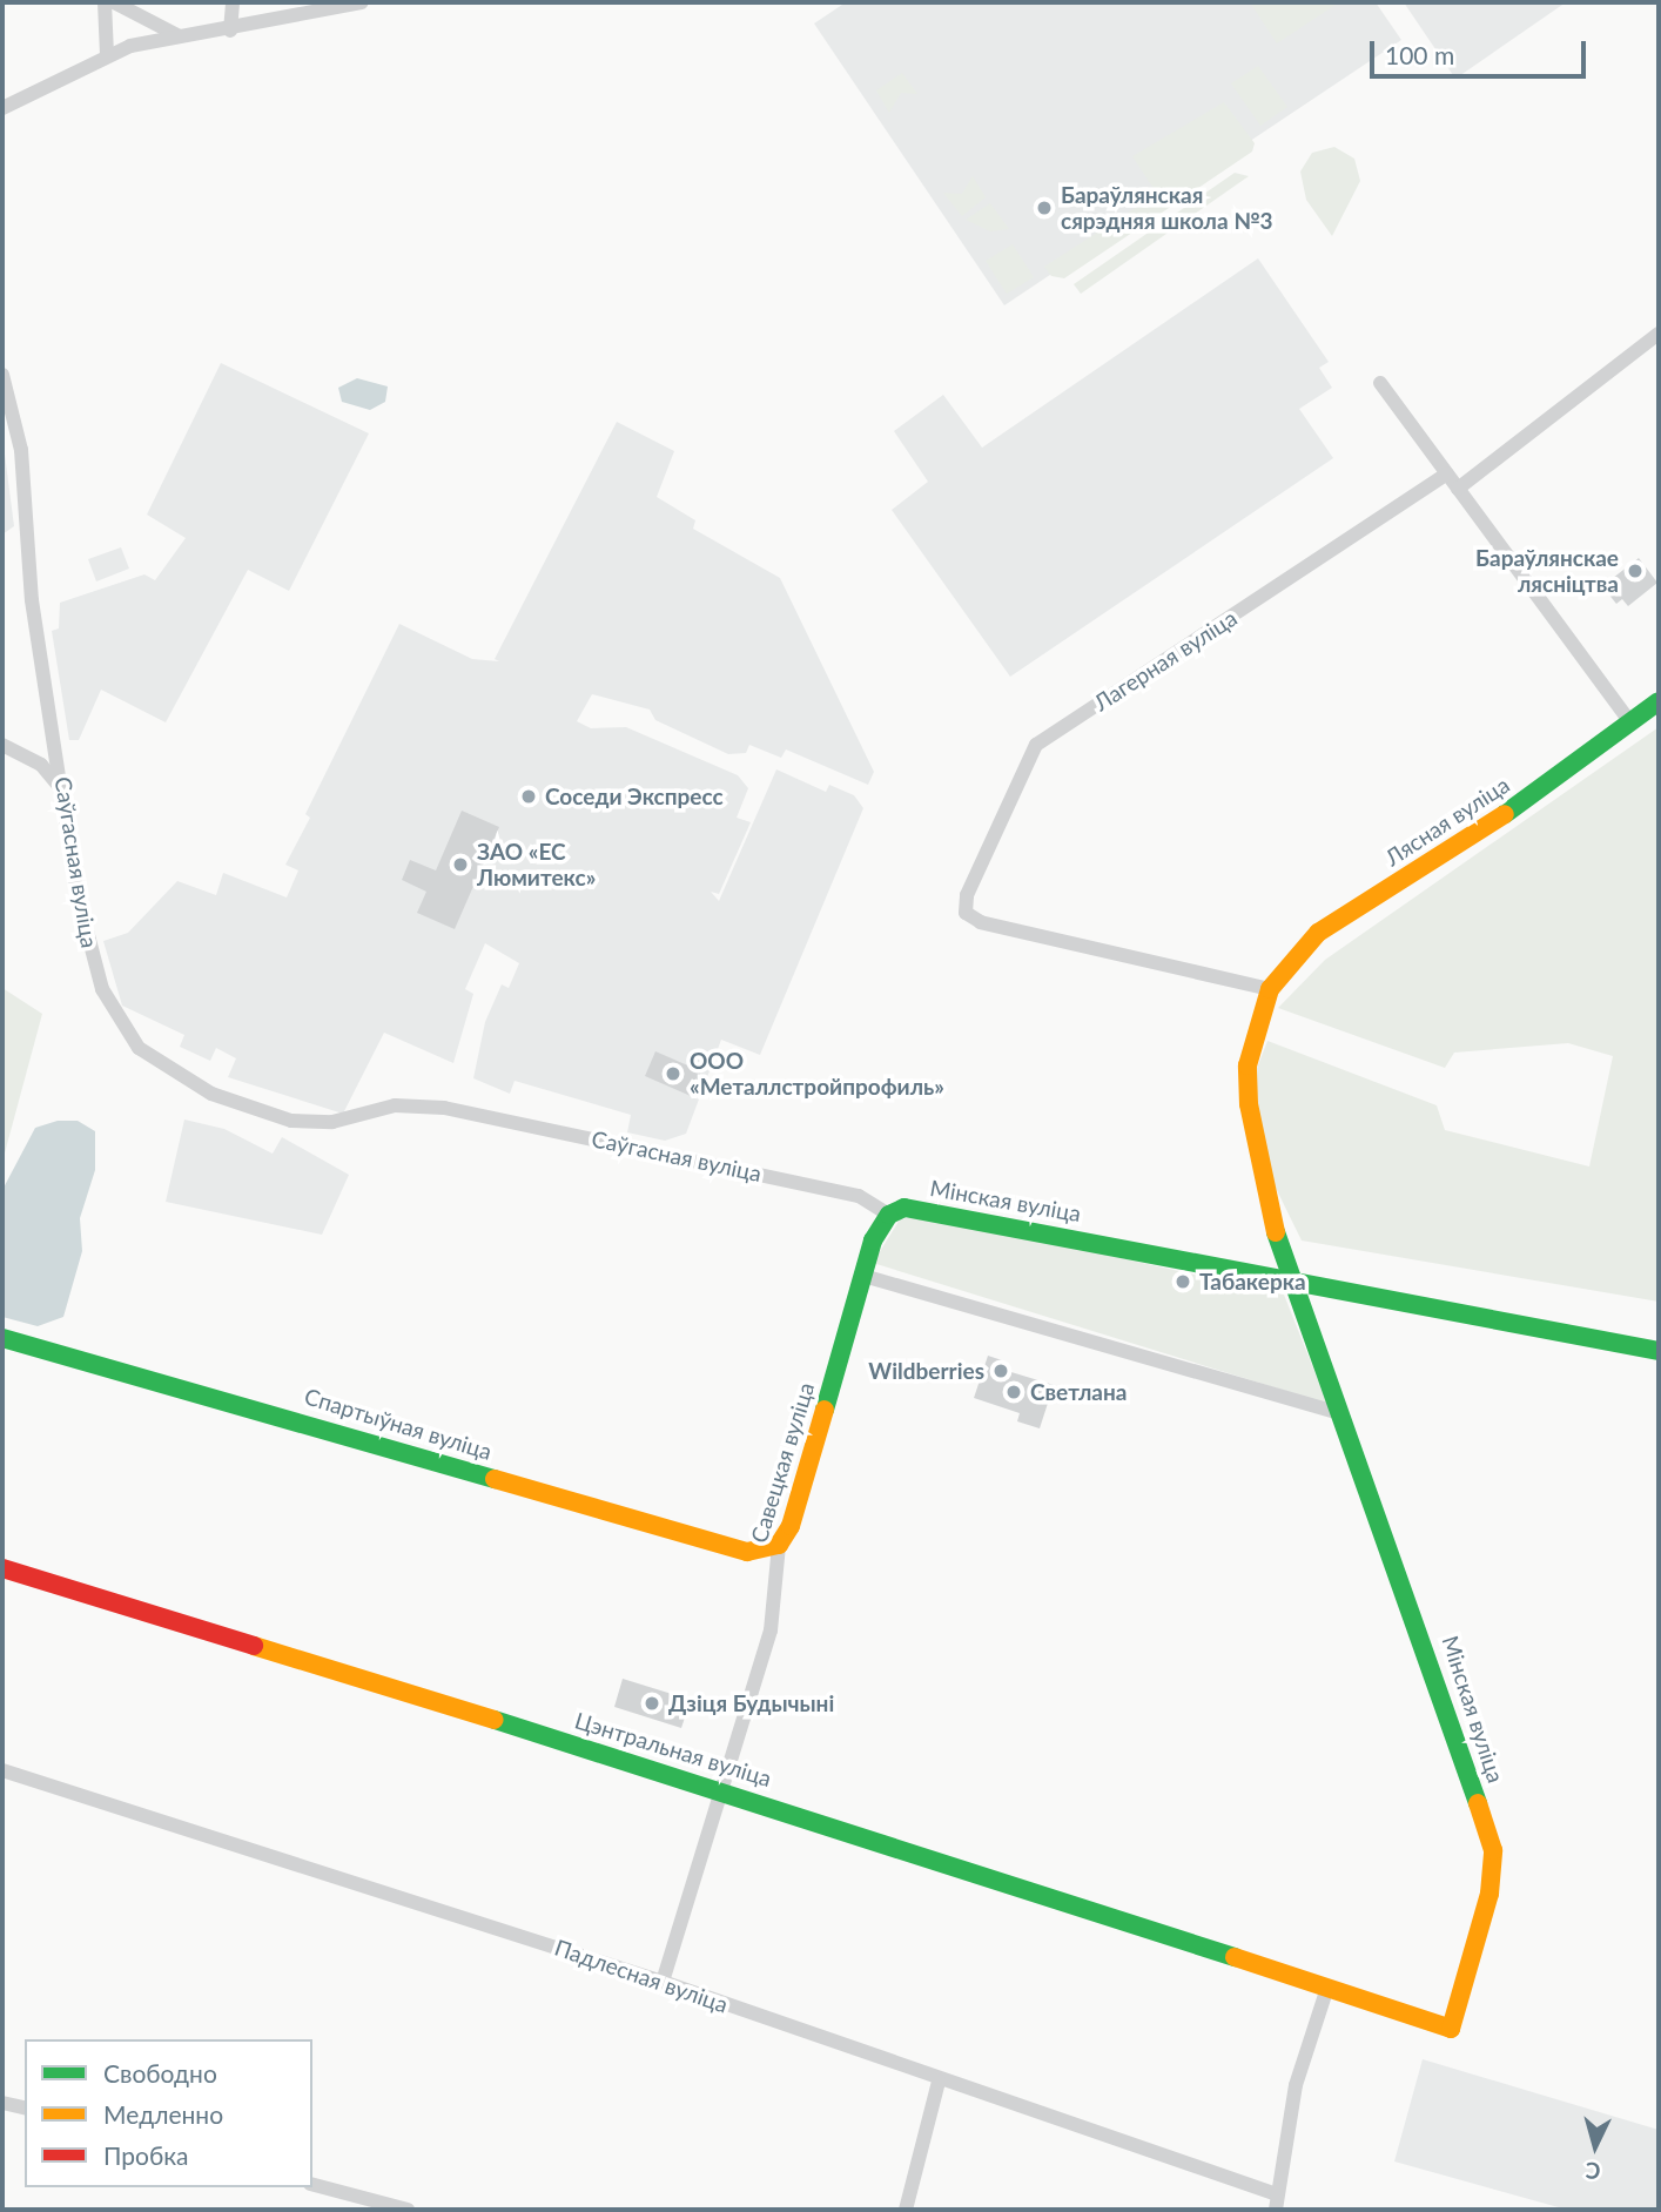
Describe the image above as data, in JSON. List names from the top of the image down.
{
  "streets": {
    "street": [
      "Лагерная вуліца",
      "Лясная вуліца",
      "Саўгасная вуліца",
      "Мінская вуліца",
      "Спартыўная вуліца",
      "Савецкая вуліца",
      "Цэнтральная вуліца",
      "Падлесная вуліца"
    ]
  },
  "crossings": [
    ["Лагерная вуліца", "Лясная вуліца"],
    ["Саўгасная вуліца", "Мінская вуліца"],
    ["Саўгасная вуліца", "Савецкая вуліца"],
    ["Мінская вуліца", "Савецкая вуліца"],
    ["Мінская вуліца", "Цэнтральная вуліца"],
    ["Спартыўная вуліца", "Савецкая вуліца"],
    ["Савецкая вуліца", "Цэнтральная вуліца"],
    ["Савецкая вуліца", "Падлесная вуліца"]
  ],
  "places": [
    "Бараўлянская сярэдняя школа №3",
    "Бараўлянскае лясніцтва",
    "Соседи Экспресс",
    "ЗАО «ЕС Люмитекс»",
    "ООО «Металлстройпрофиль»",
    "Табакерка",
    "Wildberries",
    "Светлана",
    "Дзіця Будычыні"
  ],
  "legend": ["Свободно", "Медленно", "Пробка"],
  "scale_bar": "100 m",
  "north": "bottom"
}
